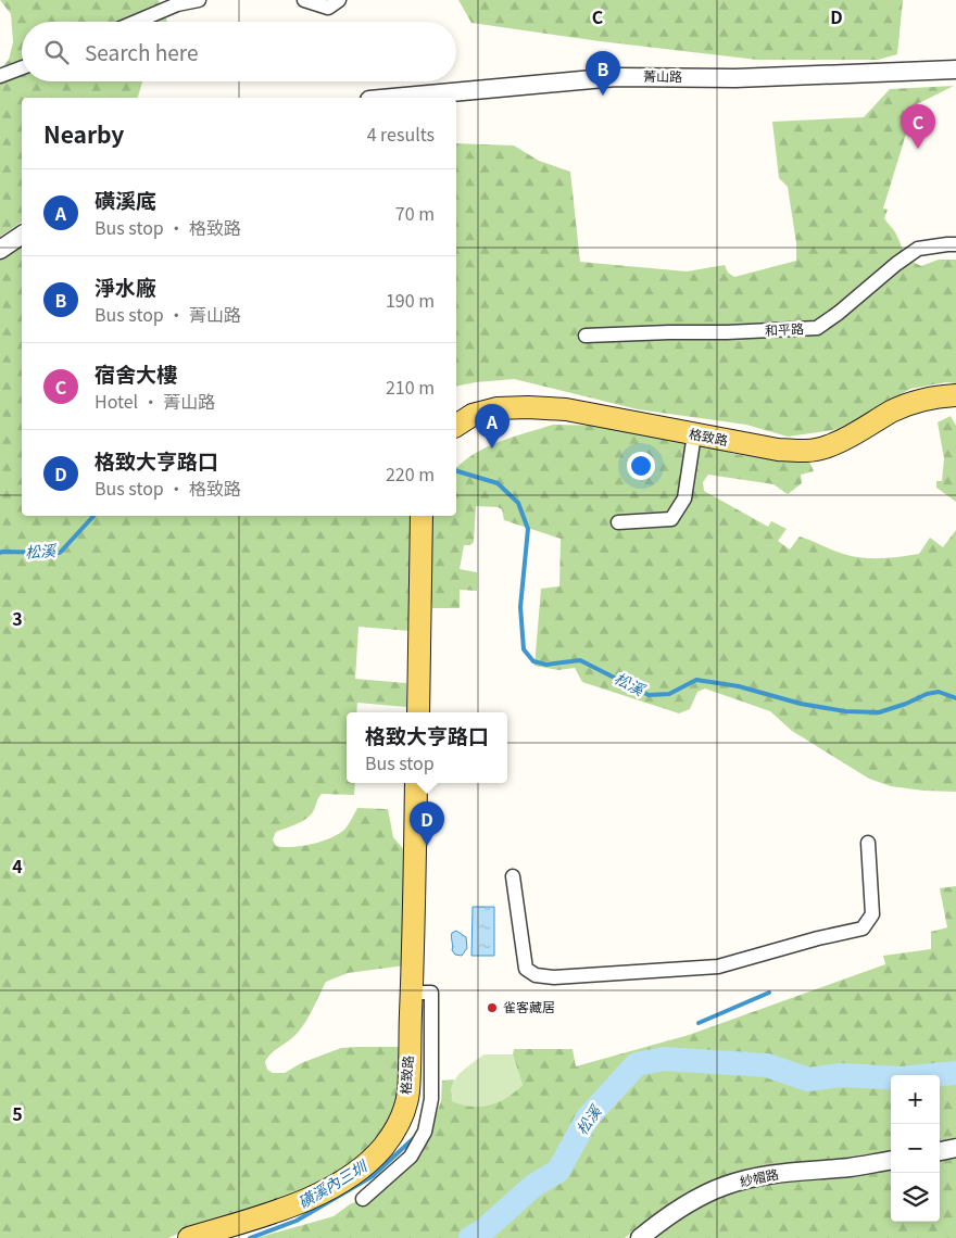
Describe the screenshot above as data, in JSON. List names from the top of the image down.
{
  "streets": {
    "main road": ["格致路"],
    "street": ["菁山路", "和平路", "紗帽路"]
  },
  "water": ["松溪", "磺溪內三圳"],
  "places": ["雀客藏居"],
  "page": {
    "search": "Search here",
    "pins": [
      "B",
      "C",
      "A",
      "D"
    ],
    "heading": ["Nearby", "4 results"],
    "list": [
      {
        "mark": "A",
        "name": "磺溪底",
        "note": "Bus stop · 格致路",
        "value": "70 m"
      },
      {
        "mark": "B",
        "name": "淨水廠",
        "note": "Bus stop · 菁山路",
        "value": "190 m"
      },
      {
        "mark": "C",
        "name": "宿舍大樓",
        "note": "Hotel · 菁山路",
        "value": "210 m"
      },
      {
        "mark": "D",
        "name": "格致大亨路口",
        "note": "Bus stop · 格致路",
        "value": "220 m"
      }
    ],
    "popup": ["格致大亨路口", "Bus stop"],
    "map_buttons": ["+", "−"]
  },
  "grid": {
    "columns": ["C", "D"],
    "rows": ["3", "4", "5"]
  }
}
